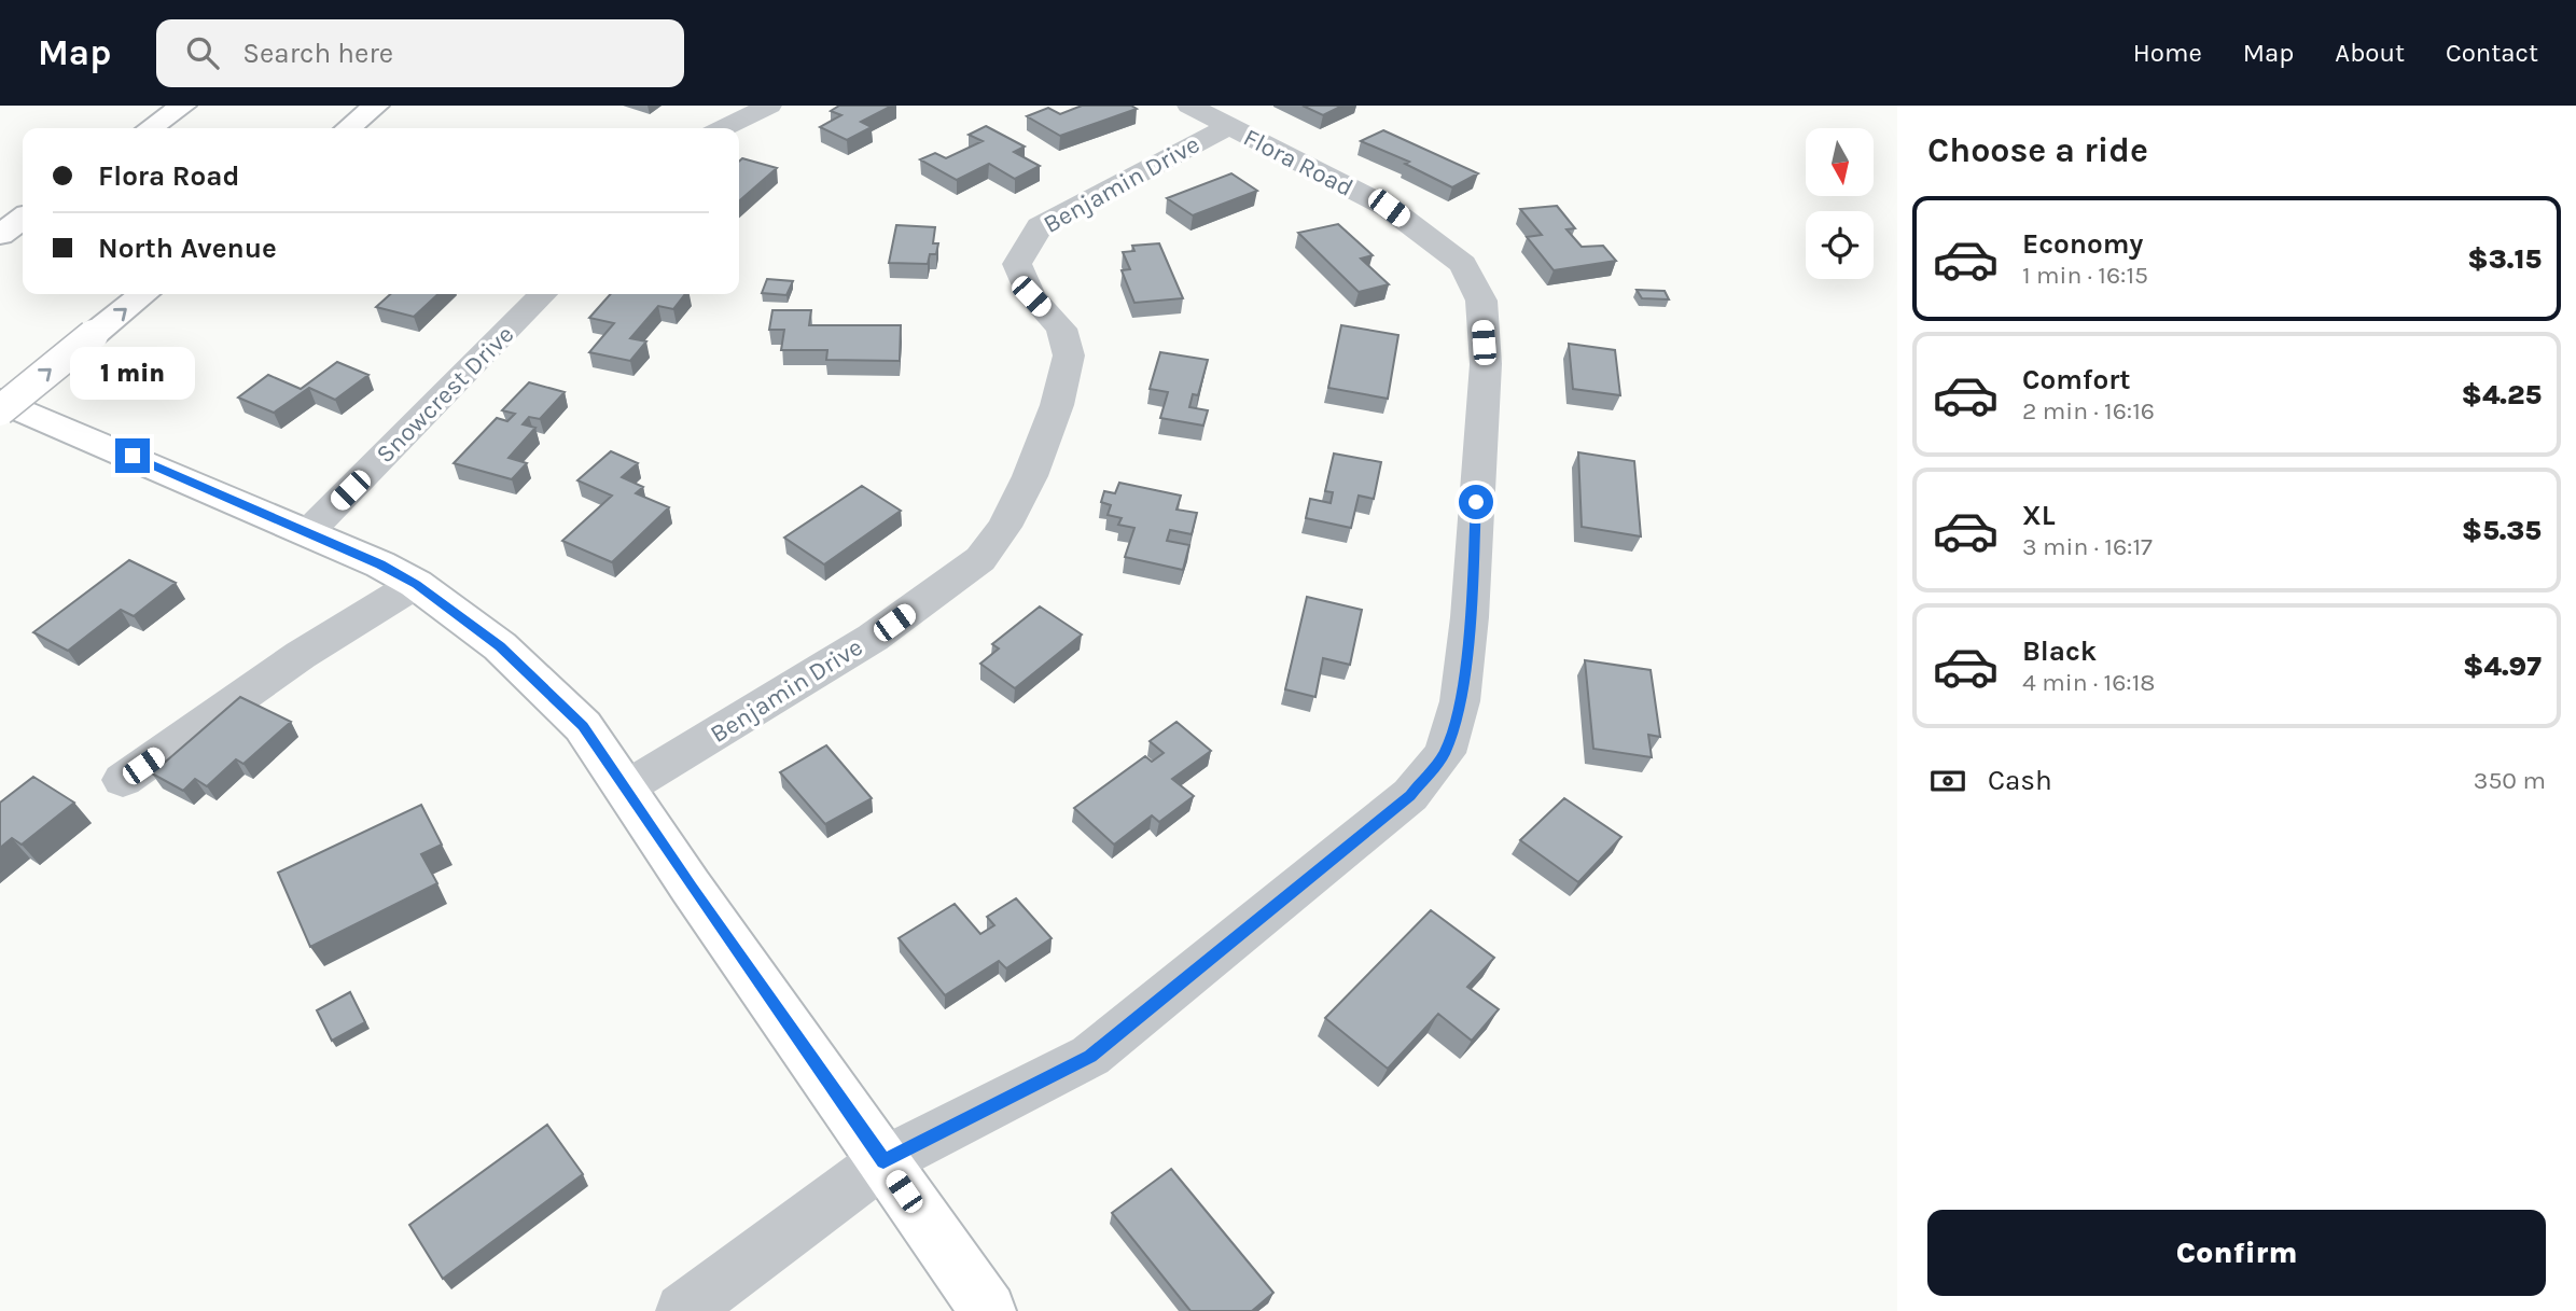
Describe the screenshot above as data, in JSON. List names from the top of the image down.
{
  "streets": {
    "street": ["Flora Road", "Benjamin Drive", "Snowcrest Drive"]
  },
  "crossings": [
    ["Flora Road", "Benjamin Drive"]
  ],
  "north": "bottom",
  "page": {
    "header": "Map",
    "search": "Search here",
    "nav": [
      "Home",
      "Map",
      "About",
      "Contact"
    ],
    "heading": "Choose a ride",
    "banner": ["Flora Road", "North Avenue"],
    "list": [
      {
        "name": "Economy",
        "note": "1 min · 16:15",
        "value": "$3.15"
      },
      {
        "name": "Comfort",
        "note": "2 min · 16:16",
        "value": "$4.25"
      },
      {
        "name": "XL",
        "note": "3 min · 16:17",
        "value": "$5.35"
      },
      {
        "name": "Black",
        "note": "4 min · 16:18",
        "value": "$4.97"
      }
    ],
    "bubble": "1 min",
    "pay": ["Cash", "350 m"],
    "buttons": "Confirm"
  }
}
